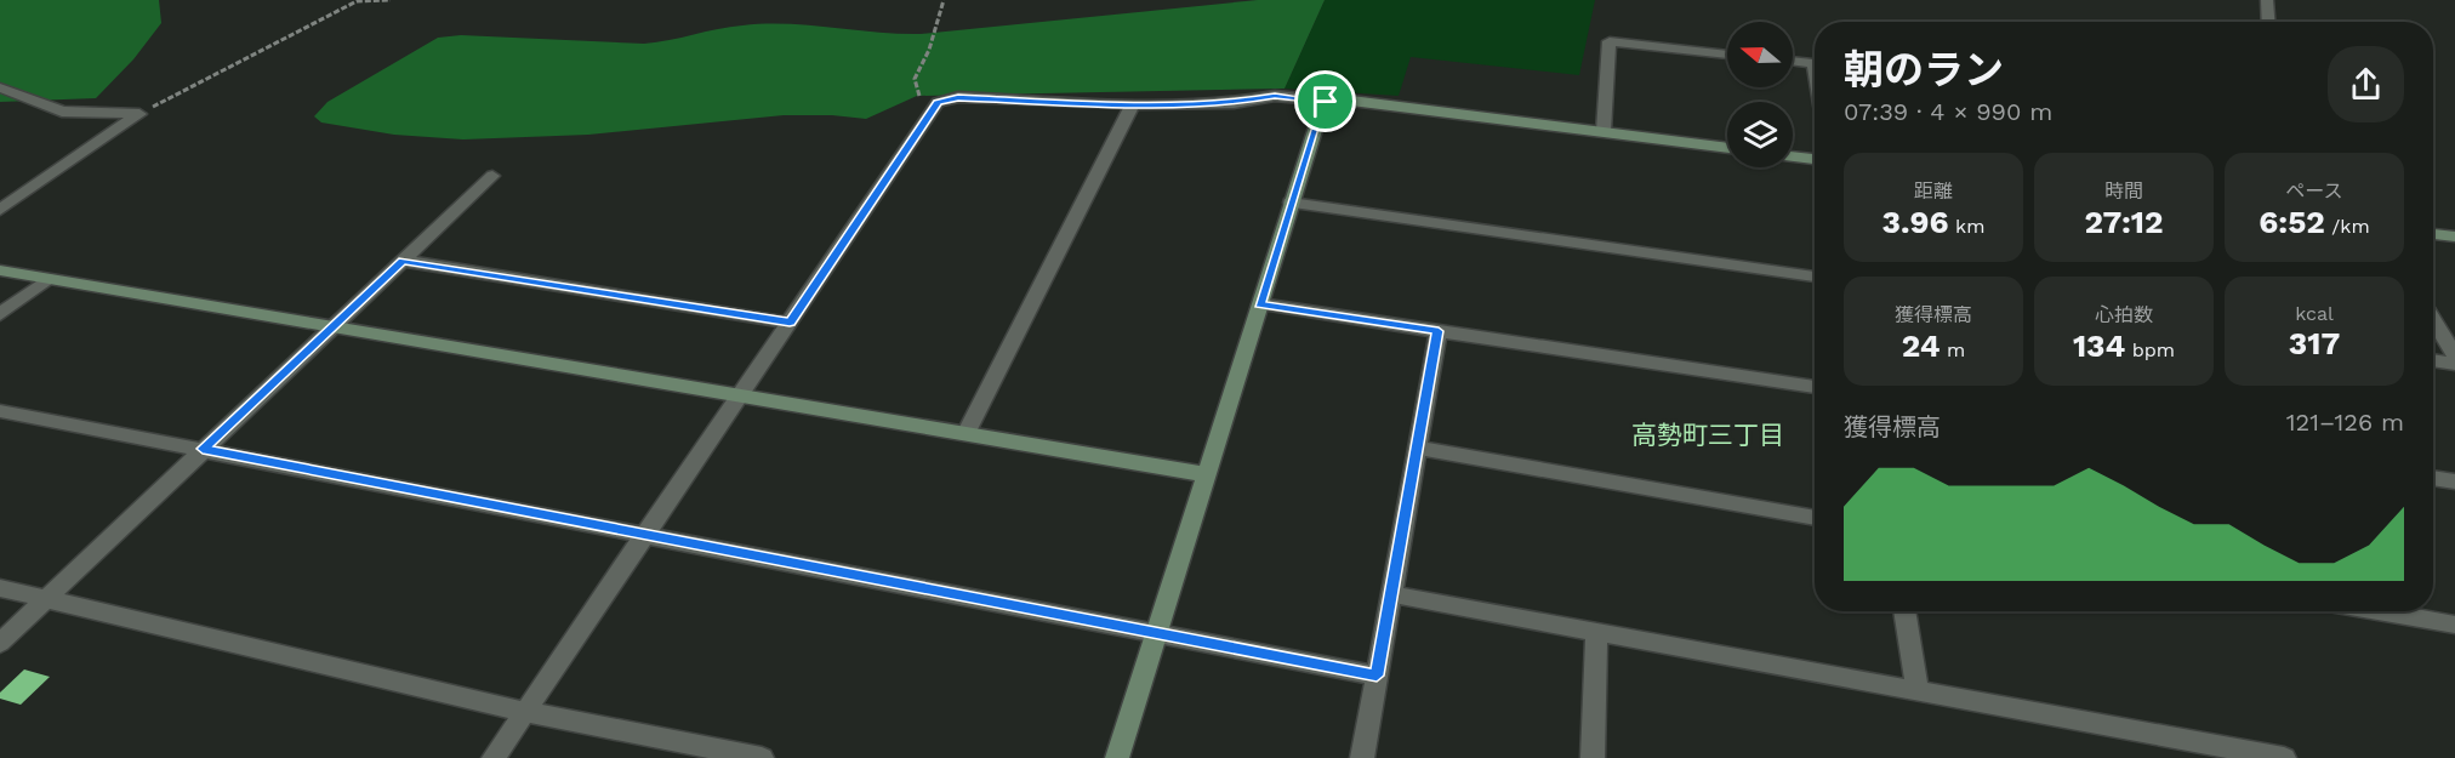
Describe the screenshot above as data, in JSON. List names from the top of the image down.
{
  "districts": ["高勢町三丁目"],
  "north": "left",
  "page": {
    "heading": ["朝のラン", "07:39 · 4 × 990 m"],
    "stats": [
      ["距離", "3.96 km"],
      ["時間", "27:12"],
      ["ペース", "6:52 /km"],
      ["獲得標高", "24 m"],
      ["心拍数", "134 bpm"],
      ["kcal", "317"]
    ],
    "chart": ["獲得標高", "121–126 m"]
  }
}
